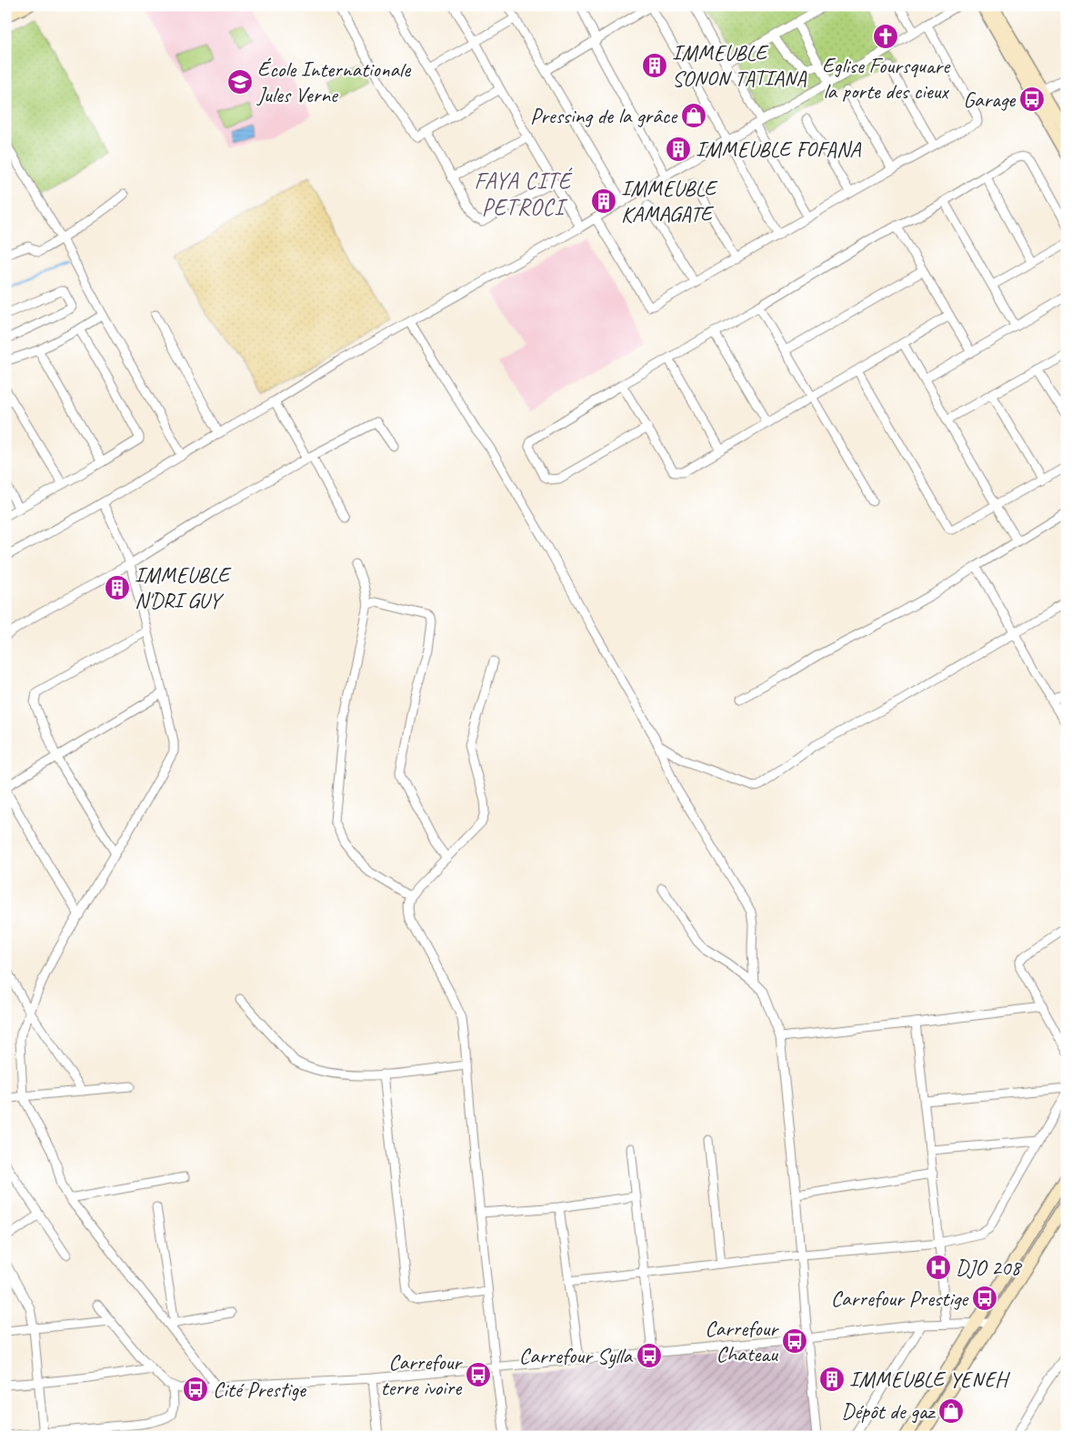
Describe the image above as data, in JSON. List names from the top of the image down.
{
  "districts": ["FAYA CITÉ PETROCI"],
  "places": {
    "church": ["Eglise Foursquare la porte des cieux"],
    "building": [
      "IMMEUBLE SONON TATIANA",
      "IMMEUBLE FOFANA",
      "IMMEUBLE KAMAGATE",
      "IMMEUBLE N'DRI GUY",
      "IMMEUBLE YENEH"
    ],
    "school or university": ["École Internationale Jules Verne"],
    "bus stop": [
      "Garage",
      "Carrefour Prestige",
      "Carrefour Chateau",
      "Carrefour Sylla",
      "Carrefour terre ivoire",
      "Cité Prestige"
    ],
    "shop": ["Pressing de la grâce", "Dépôt de gaz"],
    "hospital": ["DJO 208"]
  }
}
